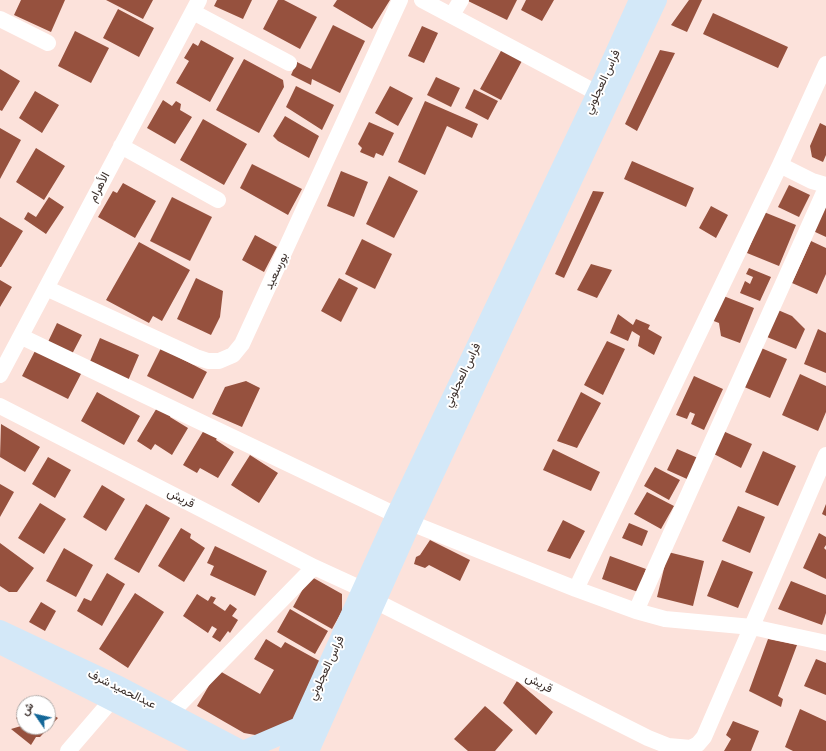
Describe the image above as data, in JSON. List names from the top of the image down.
{
  "streets": {
    "main road": ["فراس العجلوني", "عبدالحميد شرف"],
    "street": ["الأهرام", "بورسعيد", "قريش"]
  },
  "crossings": [
    ["فراس العجلوني", "قريش"],
    ["الأهرام", "بورسعيد"]
  ],
  "north": "top left"
}
